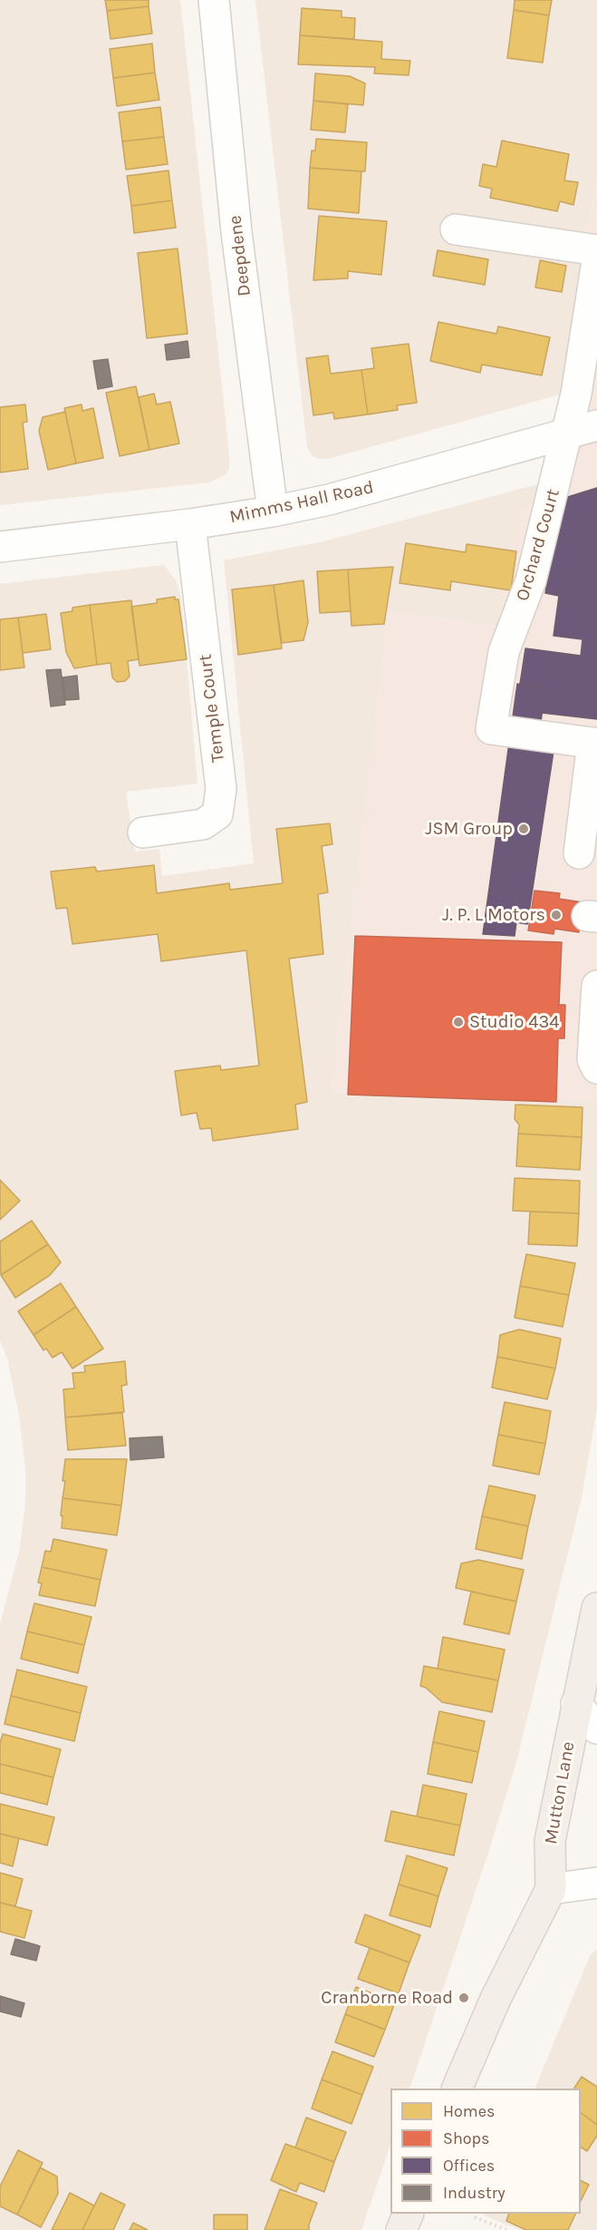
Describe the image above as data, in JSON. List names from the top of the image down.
{
  "streets": {
    "main road": ["Mutton Lane"],
    "street": [
      "Deepdene",
      "Mimms Hall Road",
      "Orchard Court",
      "Temple Court"
    ]
  },
  "crossings": [
    ["Deepdene", "Mimms Hall Road"],
    ["Mimms Hall Road", "Orchard Court"],
    ["Mimms Hall Road", "Temple Court"]
  ],
  "places": [
    "JSM Group",
    "J. P. L Motors",
    "Studio 434",
    "Cranborne Road"
  ],
  "legend": [
    "Homes",
    "Shops",
    "Offices",
    "Industry"
  ]
}
